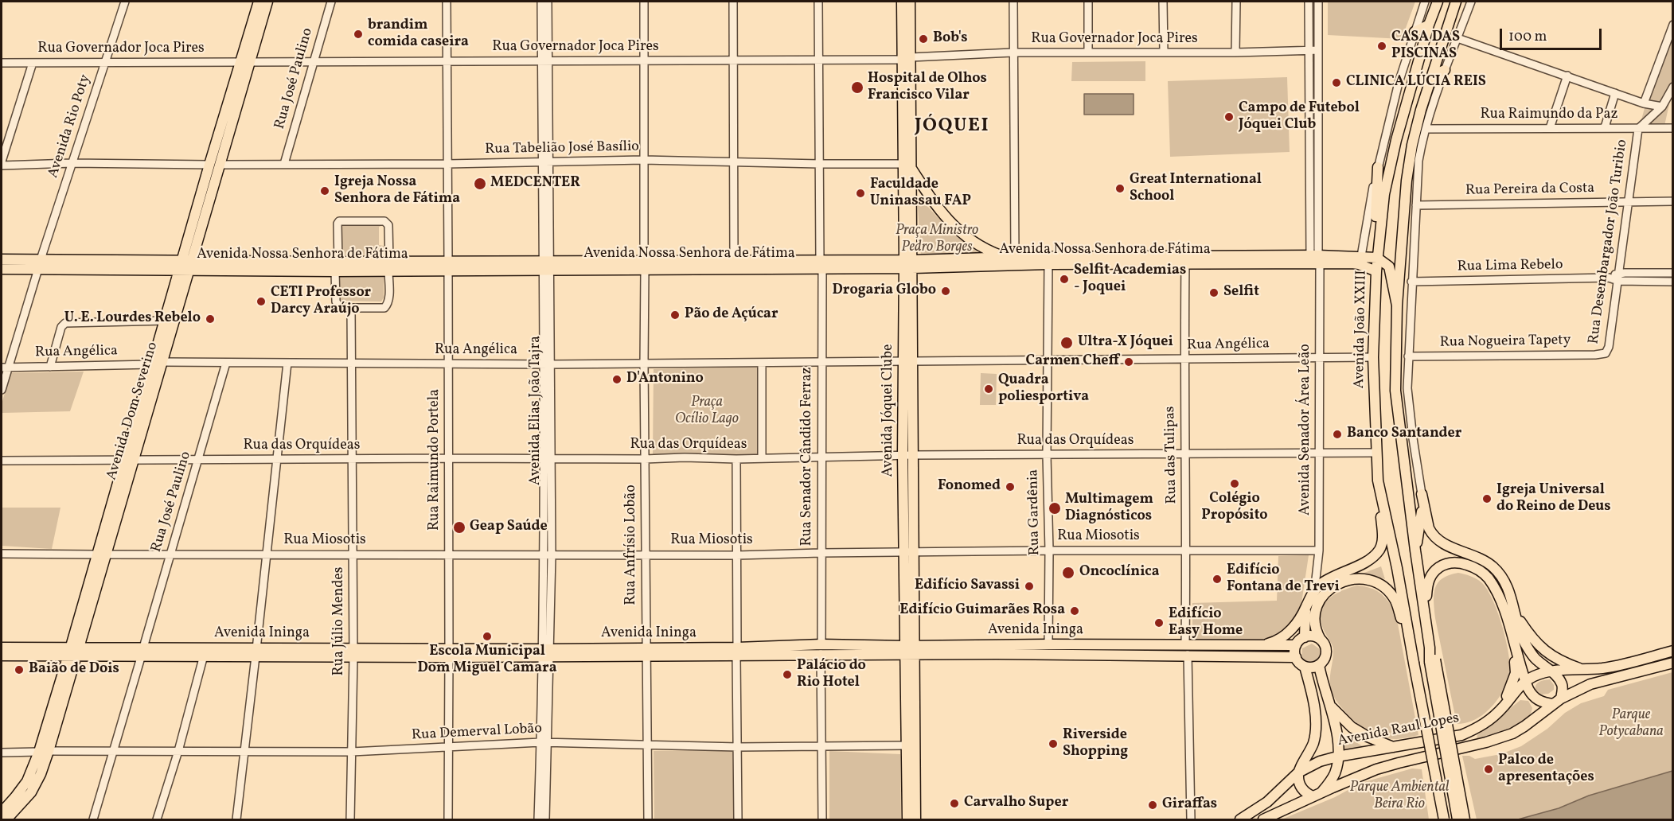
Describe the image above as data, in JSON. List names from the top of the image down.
{
  "streets": {
    "main road": [
      "Avenida Nossa Senhora de Fátima",
      "Avenida João XXIII",
      "Avenida Jóquei Clube",
      "Avenida Dom Severino",
      "Avenida Ininga",
      "Avenida Raul Lopes"
    ],
    "street": [
      "Rua Governador Joca Pires",
      "Rua José Paulino",
      "Rua Raimundo da Paz",
      "Avenida Rio Poty",
      "Rua Tabelião José Basílio",
      "Rua Pereira da Costa",
      "Rua Desembargador João Turibio",
      "Rua Lima Rebelo",
      "Rua Nogueira Tapety",
      "Rua Angélica",
      "Avenida Elias João Tajra",
      "Avenida Senador Área Leão",
      "Rua das Orquídeas",
      "Rua das Tulipas",
      "Rua Senador Cândido Ferraz",
      "Rua Raimundo Portela",
      "Rua Gardênia",
      "Rua Miosotis",
      "Rua Anfrísio Lobão",
      "Rua Júlio Mendes",
      "Rua Demerval Lobão"
    ]
  },
  "crossings": [
    ["Rua Governador Joca Pires", "Rua José Paulino"],
    ["Rua Governador Joca Pires", "Avenida Rio Poty"],
    ["Rua Governador Joca Pires", "Avenida Elias João Tajra"],
    ["Rua Governador Joca Pires", "Avenida Jóquei Clube"],
    ["Rua Governador Joca Pires", "Avenida Dom Severino"],
    ["Rua Governador Joca Pires", "Avenida Senador Área Leão"],
    ["Rua Governador Joca Pires", "Rua Senador Cândido Ferraz"],
    ["Rua Governador Joca Pires", "Rua Raimundo Portela"],
    ["Rua Governador Joca Pires", "Rua Anfrísio Lobão"],
    ["Rua José Paulino", "Rua Tabelião José Basílio"],
    ["Rua José Paulino", "Rua Angélica"],
    ["Rua José Paulino", "Rua das Orquídeas"],
    ["Rua José Paulino", "Rua Miosotis"],
    ["Rua José Paulino", "Avenida Ininga"],
    ["Rua José Paulino", "Rua Demerval Lobão"],
    ["Rua Raimundo da Paz", "Rua Desembargador João Turibio"],
    ["Avenida Rio Poty", "Avenida Nossa Senhora de Fátima"],
    ["Avenida Rio Poty", "Rua Angélica"],
    ["Rua Tabelião José Basílio", "Avenida Elias João Tajra"],
    ["Rua Tabelião José Basílio", "Avenida Jóquei Clube"],
    ["Rua Tabelião José Basílio", "Avenida Dom Severino"],
    ["Rua Tabelião José Basílio", "Rua Senador Cândido Ferraz"],
    ["Rua Tabelião José Basílio", "Rua Raimundo Portela"],
    ["Rua Tabelião José Basílio", "Rua Anfrísio Lobão"],
    ["Rua Pereira da Costa", "Rua Desembargador João Turibio"],
    ["Rua Desembargador João Turibio", "Rua Lima Rebelo"],
    ["Rua Desembargador João Turibio", "Rua Nogueira Tapety"],
    ["Avenida Nossa Senhora de Fátima", "Avenida João XXIII"],
    ["Avenida Nossa Senhora de Fátima", "Avenida Elias João Tajra"],
    ["Avenida Nossa Senhora de Fátima", "Avenida Jóquei Clube"],
    ["Avenida Nossa Senhora de Fátima", "Avenida Dom Severino"],
    ["Avenida Nossa Senhora de Fátima", "Avenida Senador Área Leão"],
    ["Avenida Nossa Senhora de Fátima", "Rua das Tulipas"],
    ["Avenida Nossa Senhora de Fátima", "Rua Senador Cândido Ferraz"],
    ["Avenida Nossa Senhora de Fátima", "Rua Raimundo Portela"],
    ["Avenida Nossa Senhora de Fátima", "Rua Gardênia"],
    ["Avenida Nossa Senhora de Fátima", "Rua Anfrísio Lobão"],
    ["Avenida João XXIII", "Rua Angélica"],
    ["Avenida João XXIII", "Rua das Orquídeas"],
    ["Rua Angélica", "Avenida Elias João Tajra"],
    ["Rua Angélica", "Avenida Jóquei Clube"],
    ["Rua Angélica", "Avenida Dom Severino"],
    ["Rua Angélica", "Avenida Senador Área Leão"],
    ["Rua Angélica", "Rua das Tulipas"],
    ["Rua Angélica", "Rua Senador Cândido Ferraz"],
    ["Rua Angélica", "Rua Raimundo Portela"],
    ["Rua Angélica", "Rua Gardênia"],
    ["Rua Angélica", "Rua Anfrísio Lobão"],
    ["Rua Angélica", "Rua Júlio Mendes"],
    ["Avenida Elias João Tajra", "Rua das Orquídeas"],
    ["Avenida Elias João Tajra", "Rua Miosotis"],
    ["Avenida Elias João Tajra", "Avenida Ininga"],
    ["Avenida Elias João Tajra", "Rua Demerval Lobão"],
    ["Avenida Jóquei Clube", "Rua das Orquídeas"],
    ["Avenida Jóquei Clube", "Rua Miosotis"],
    ["Avenida Jóquei Clube", "Avenida Ininga"],
    ["Avenida Jóquei Clube", "Rua Demerval Lobão"],
    ["Avenida Dom Severino", "Rua das Orquídeas"],
    ["Avenida Dom Severino", "Rua Miosotis"],
    ["Avenida Dom Severino", "Avenida Ininga"],
    ["Avenida Dom Severino", "Rua Demerval Lobão"],
    ["Avenida Senador Área Leão", "Rua das Orquídeas"],
    ["Avenida Senador Área Leão", "Rua Miosotis"],
    ["Rua das Orquídeas", "Rua das Tulipas"],
    ["Rua das Orquídeas", "Rua Senador Cândido Ferraz"],
    ["Rua das Orquídeas", "Rua Raimundo Portela"],
    ["Rua das Orquídeas", "Rua Gardênia"],
    ["Rua das Orquídeas", "Rua Anfrísio Lobão"],
    ["Rua das Orquídeas", "Rua Júlio Mendes"],
    ["Rua das Tulipas", "Rua Miosotis"],
    ["Rua das Tulipas", "Avenida Ininga"],
    ["Rua Senador Cândido Ferraz", "Rua Miosotis"],
    ["Rua Senador Cândido Ferraz", "Avenida Ininga"],
    ["Rua Senador Cândido Ferraz", "Rua Demerval Lobão"],
    ["Rua Raimundo Portela", "Rua Miosotis"],
    ["Rua Raimundo Portela", "Avenida Ininga"],
    ["Rua Raimundo Portela", "Rua Demerval Lobão"],
    ["Rua Gardênia", "Rua Miosotis"],
    ["Rua Gardênia", "Avenida Ininga"],
    ["Rua Miosotis", "Rua Anfrísio Lobão"],
    ["Rua Miosotis", "Rua Júlio Mendes"],
    ["Rua Anfrísio Lobão", "Avenida Ininga"],
    ["Rua Anfrísio Lobão", "Rua Demerval Lobão"],
    ["Rua Júlio Mendes", "Avenida Ininga"],
    ["Rua Júlio Mendes", "Rua Demerval Lobão"]
  ],
  "districts": ["JÓQUEI"],
  "parks": [
    "Praça Ministro Pedro Borges",
    "Praça Ocílio Lago",
    "Parque Potycabana",
    "Parque Ambiental Beira Rio"
  ],
  "places": [
    "brandim comida caseira",
    "Bob's",
    "CASA DAS PISCINAS",
    "CLINICA LÚCIA REIS",
    "Hospital de Olhos Francisco Vilar",
    "Campo de Futebol Jóquei Club",
    "MEDCENTER",
    "Great International School",
    "Igreja Nossa Senhora de Fátima",
    "Faculdade Uninassau FAP",
    "Selfit Academias - Joquei",
    "Drogaria Globo",
    "Selfit",
    "CETI Professor Darcy Araújo",
    "Pão de Açúcar",
    "U. E. Lourdes Rebelo",
    "Ultra-X Jóquei",
    "Carmen Cheff",
    "D'Antonino",
    "Quadra poliesportiva",
    "Banco Santander",
    "Colégio Propósito",
    "Fonomed",
    "Igreja Universal do Reino de Deus",
    "Multimagem Diagnósticos",
    "Geap Saúde",
    "Oncoclínica",
    "Edifício Fontana de Trevi",
    "Edifício Savassi",
    "Edifício Guimarães Rosa",
    "Edifício Easy Home",
    "Escola Municipal Dom Miguel Camara",
    "Baião de Dois",
    "Palácio do Rio Hotel",
    "Riverside Shopping",
    "Palco de apresentações",
    "Carvalho Super",
    "Giraffas"
  ],
  "scale_bar": "100 m"
}
